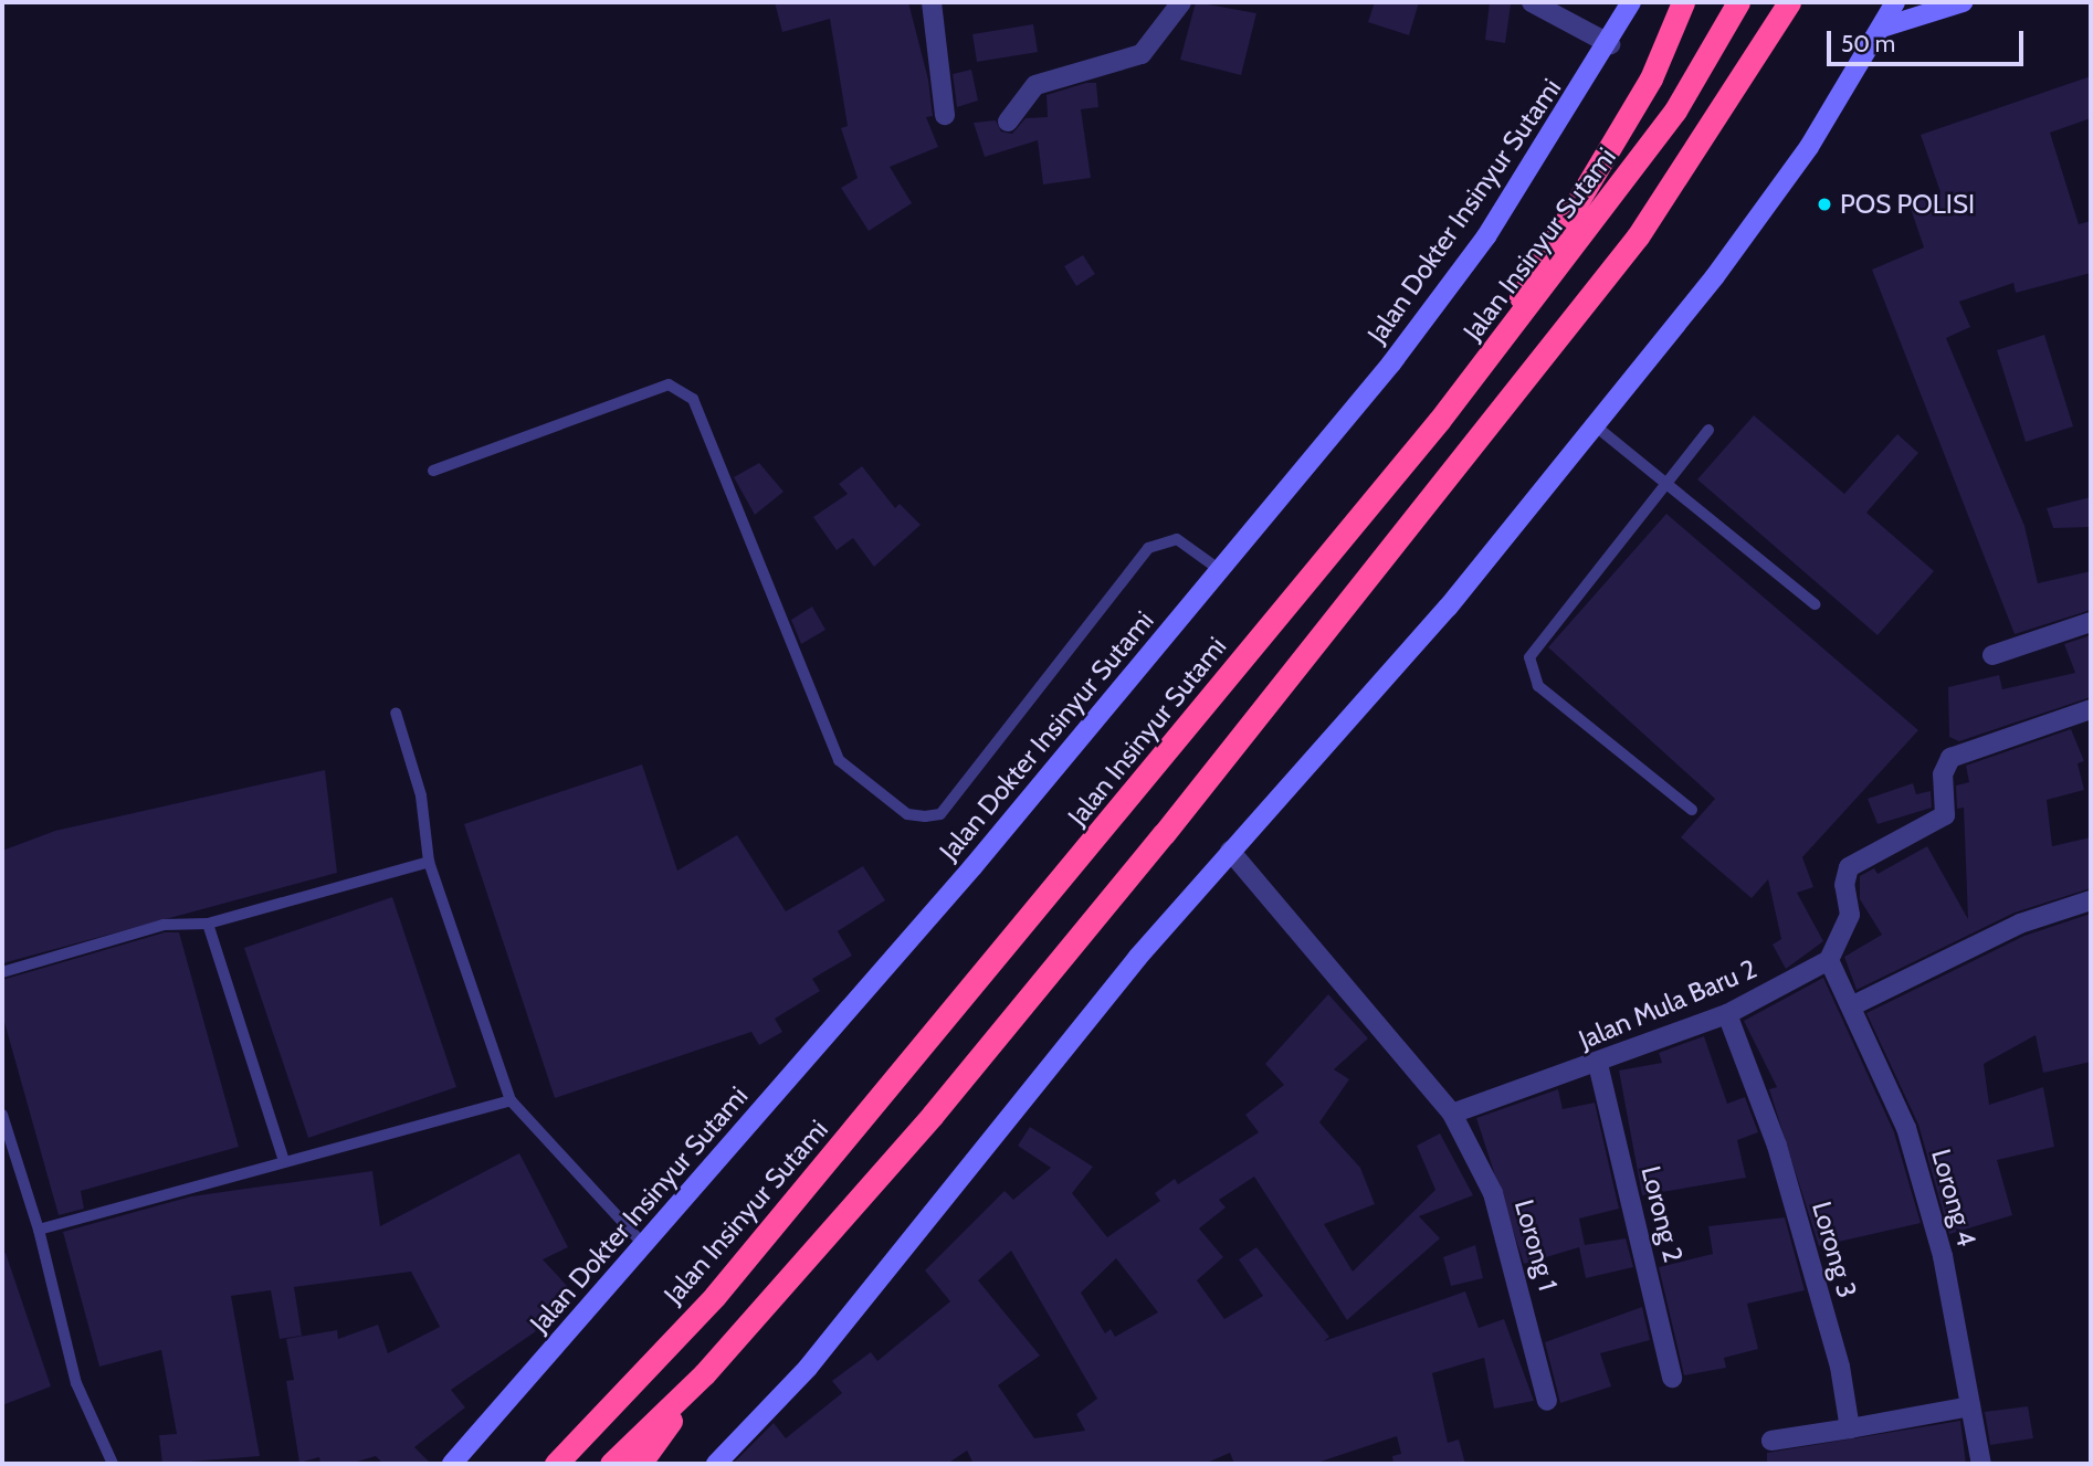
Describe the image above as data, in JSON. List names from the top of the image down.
{
  "streets": {
    "highway": ["Jalan Insinyur Sutami"],
    "street": [
      "Jalan Dokter Insinyur Sutami",
      "Jalan Mula Baru 2",
      "Lorong 4",
      "Lorong 2",
      "Lorong 1",
      "Lorong 3"
    ]
  },
  "crossings": [
    ["Jalan Mula Baru 2", "Lorong 4"],
    ["Jalan Mula Baru 2", "Lorong 2"],
    ["Jalan Mula Baru 2", "Lorong 1"],
    ["Jalan Mula Baru 2", "Lorong 3"]
  ],
  "places": ["POS POLISI"],
  "scale_bar": "50 m"
}
